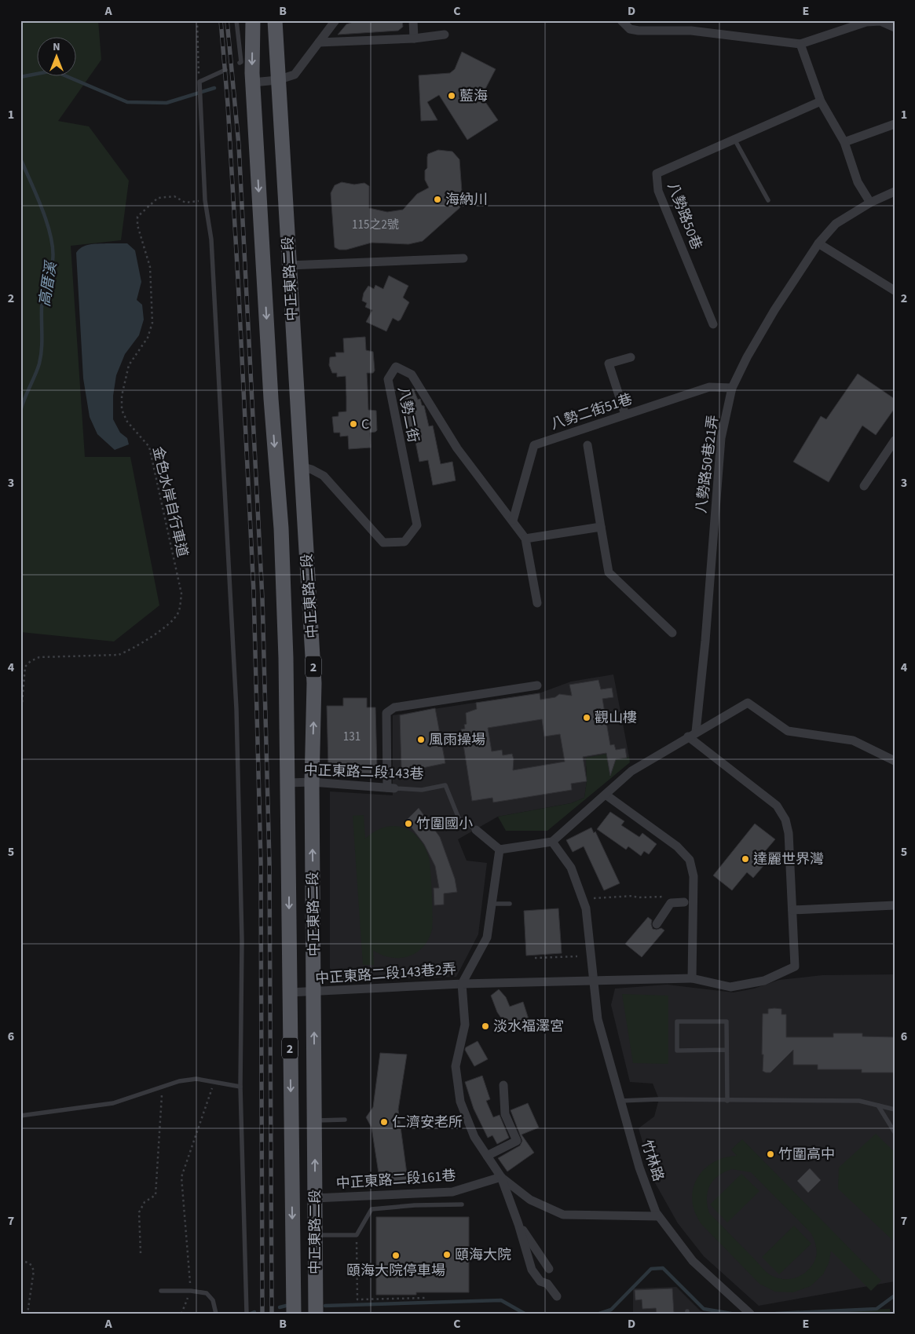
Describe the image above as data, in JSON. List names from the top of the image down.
{
  "streets": {
    "main road": ["中正東路二段", "2"],
    "street": [
      "八勢路50巷",
      "八勢二街51巷",
      "八勢二街",
      "八勢路50巷21弄",
      "中正東路二段143巷",
      "中正東路二段143巷2弄",
      "竹林路",
      "中正東路二段161巷"
    ],
    "path": ["金色水岸自行車道"]
  },
  "crossings": [
    ["中正東路二段", "八勢二街"],
    ["中正東路二段", "中正東路二段143巷"],
    ["中正東路二段", "中正東路二段143巷2弄"],
    ["中正東路二段", "中正東路二段161巷"],
    ["八勢二街51巷", "八勢二街"],
    ["八勢二街51巷", "八勢路50巷21弄"],
    ["中正東路二段143巷", "中正東路二段143巷2弄"]
  ],
  "water": ["高厝溪"],
  "places": [
    "藍海",
    "海納川",
    "C",
    "觀山樓",
    "風雨操場",
    "竹圍國小",
    "達麗世界灣",
    "淡水福澤宮",
    "仁濟安老所",
    "竹圍高中",
    "頤海大院",
    "頤海大院停車場"
  ],
  "house_numbers": ["115之2號", "131"],
  "north": "top",
  "grid": {
    "columns": [
      "A",
      "B",
      "C",
      "D",
      "E"
    ],
    "rows": [
      "1",
      "2",
      "3",
      "4",
      "5",
      "6",
      "7"
    ]
  }
}
